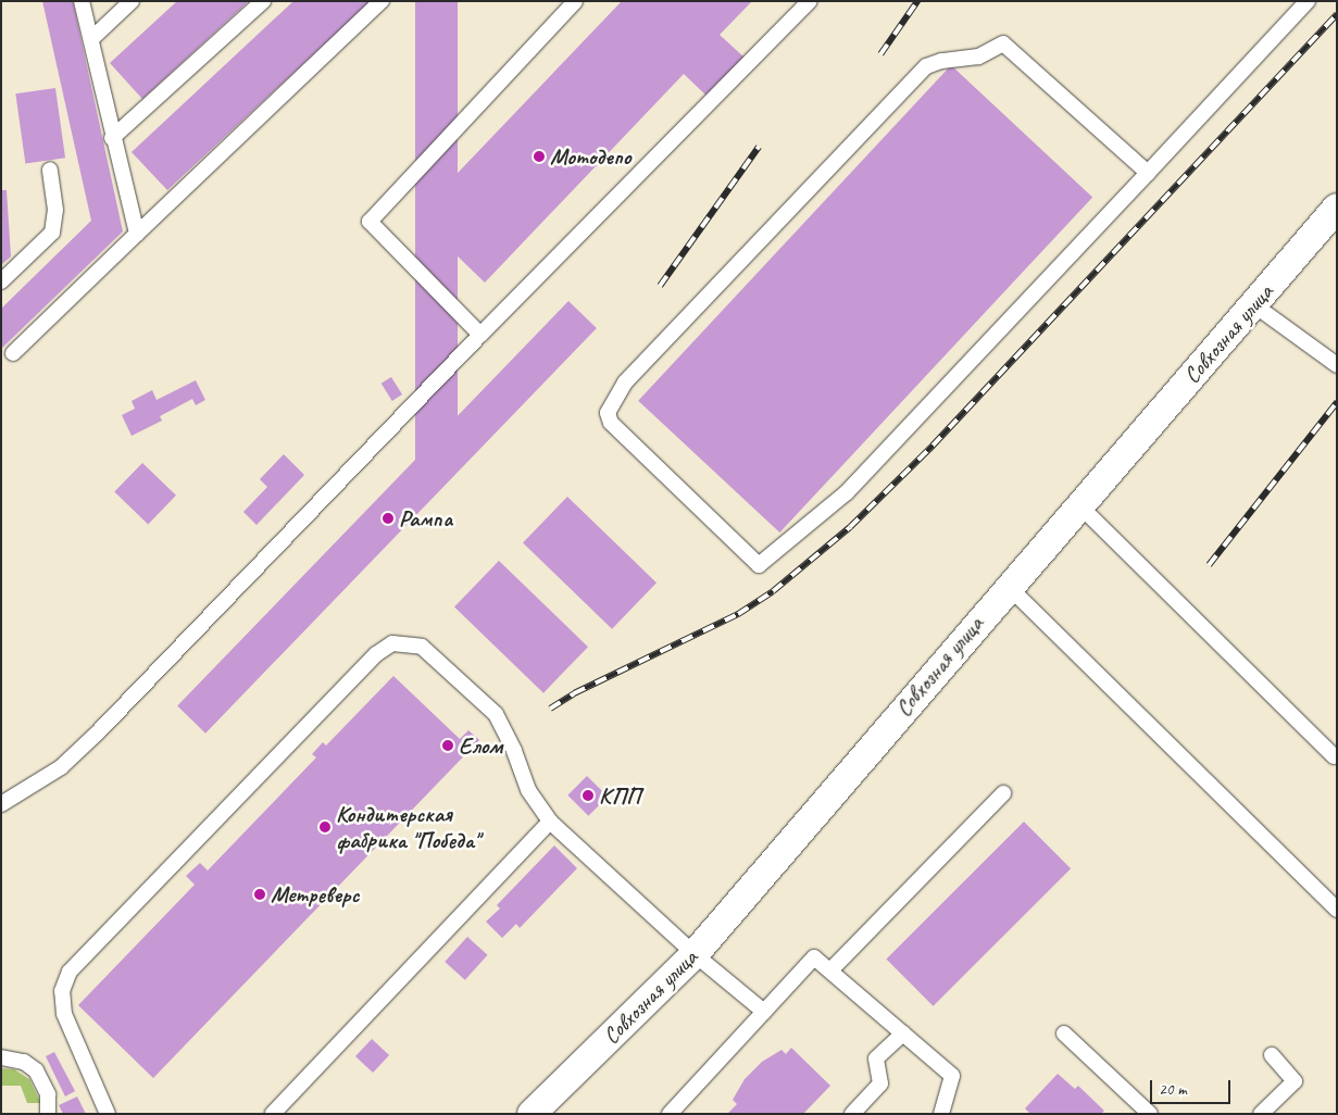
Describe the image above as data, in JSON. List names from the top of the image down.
{
  "streets": {
    "street": ["Совхозная улица"]
  },
  "places": [
    "Мотодепо",
    "Рампа",
    "Елом",
    "КПП",
    "Кондитерская фабрика \"Победа\"",
    "Метреверс"
  ],
  "scale_bar": "20 m"
}
